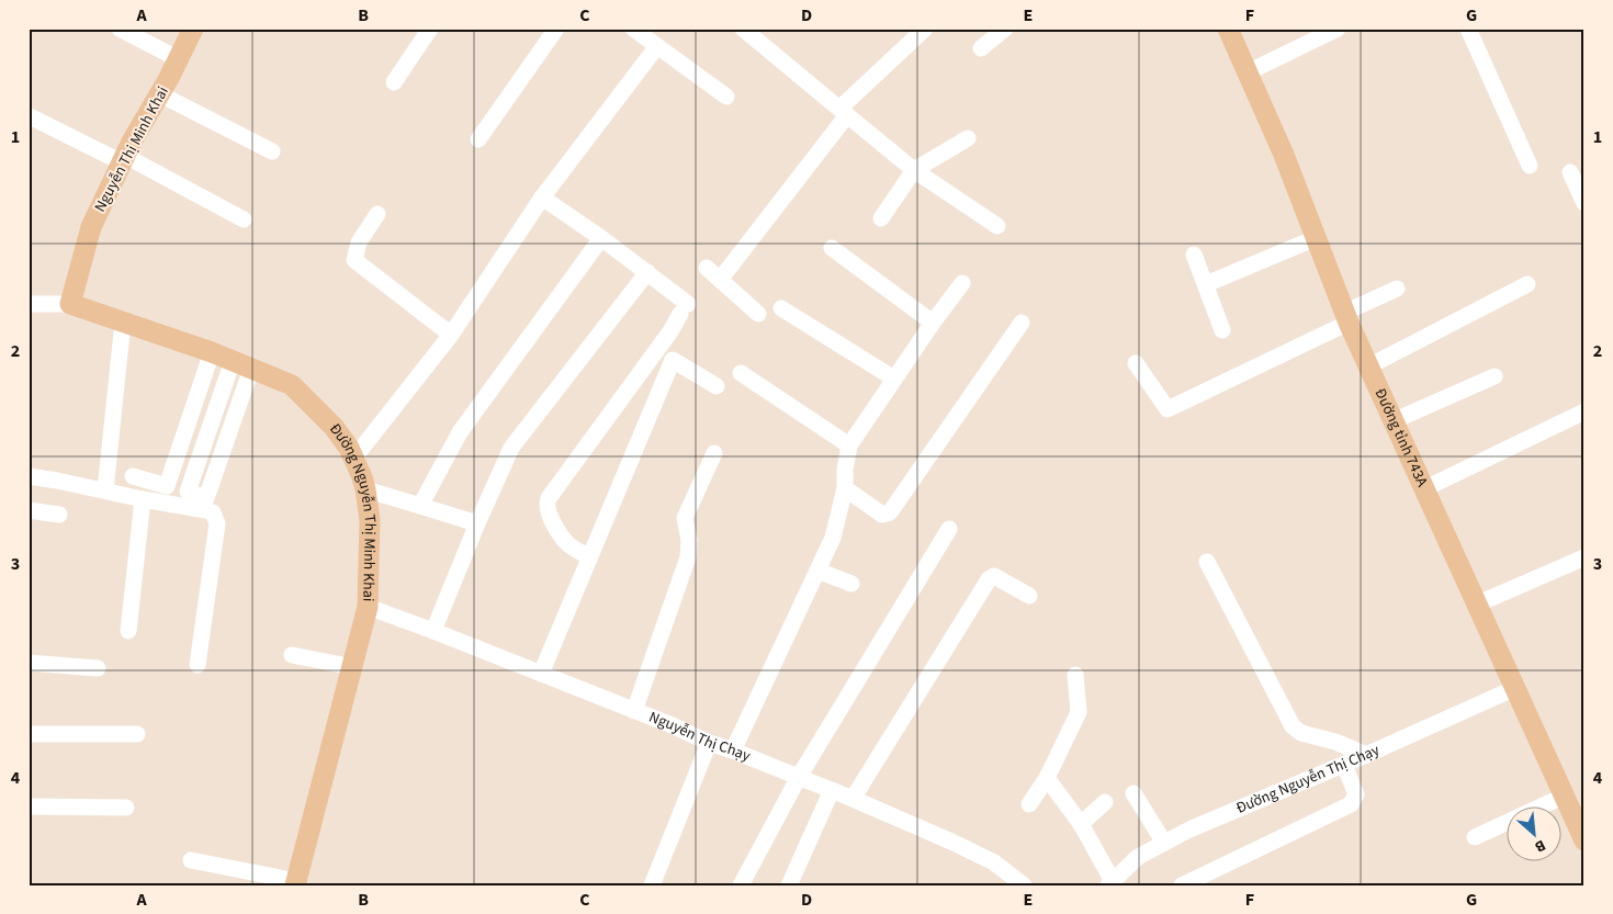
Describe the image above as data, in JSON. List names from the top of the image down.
{
  "streets": {
    "main road": ["Nguyễn Thị Minh Khai", "Đường tỉnh 743A", "Đường Nguyễn Thị Minh Khai"],
    "street": ["Nguyễn Thị Chạy", "Đường Nguyễn Thị Chạy"]
  },
  "crossings": [
    ["Nguyễn Thị Minh Khai", "Đường Nguyễn Thị Minh Khai"],
    ["Đường tỉnh 743A", "Đường Nguyễn Thị Chạy"],
    ["Đường Nguyễn Thị Minh Khai", "Nguyễn Thị Chạy"]
  ],
  "north": "bottom right",
  "grid": {
    "columns": [
      "A",
      "B",
      "C",
      "D",
      "E",
      "F",
      "G"
    ],
    "rows": [
      "1",
      "2",
      "3",
      "4"
    ]
  }
}
